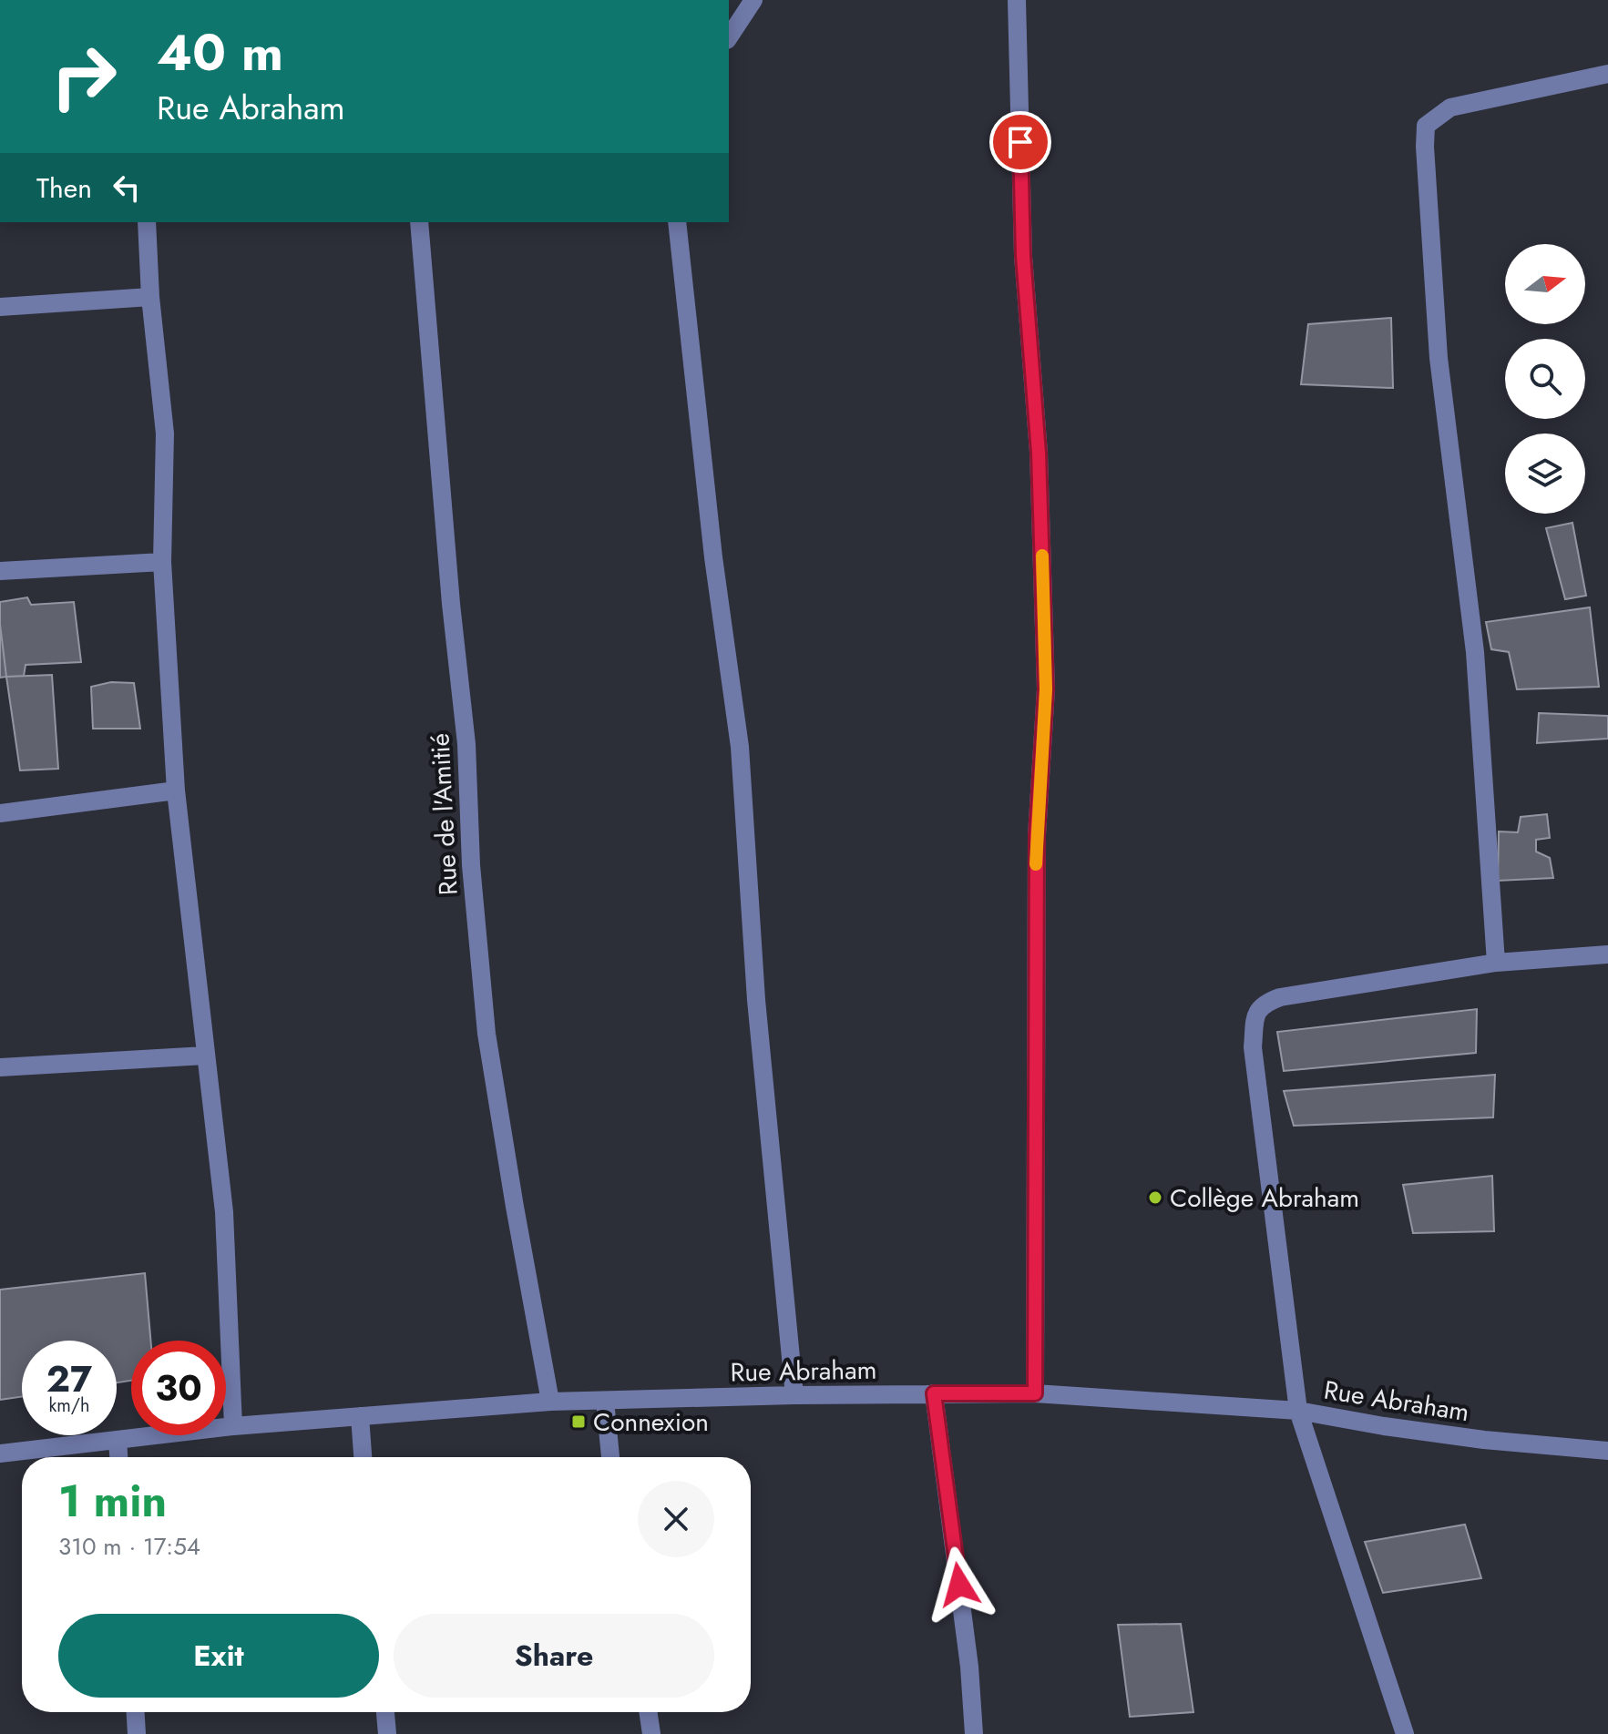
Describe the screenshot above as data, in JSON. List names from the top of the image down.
{
  "streets": {
    "street": ["Rue de l'Amitié", "Rue Abraham"]
  },
  "crossings": [
    ["Rue de l'Amitié", "Rue Abraham"]
  ],
  "places": {
    "other": ["Collège Abraham"],
    "transit": ["Connexion"]
  },
  "north": "right",
  "page": {
    "turn": ["40 m", "Rue Abraham"],
    "then": "Then",
    "speed": "27 km/h",
    "limit": "30",
    "heading": ["1 min", "310 m · 17:54"],
    "buttons": ["Exit", "Share"]
  }
}
